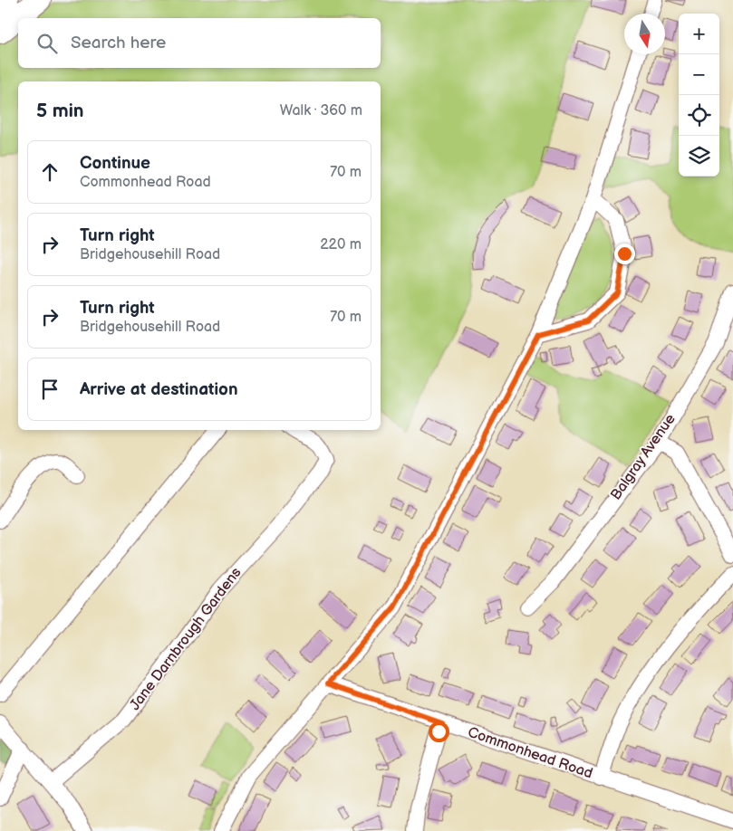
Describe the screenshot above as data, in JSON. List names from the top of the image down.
{
  "streets": {
    "street": ["Balgray Avenue", "Jane Darnbrough Gardens", "Commonhead Road"]
  },
  "north": "bottom",
  "page": {
    "map_buttons": ["+", "−"],
    "search": "Search here",
    "heading": ["5 min", "Walk · 360 m"],
    "list": [
      ["Continue", "Commonhead Road", "70 m"],
      ["Turn right", "Bridgehousehill Road", "220 m"],
      ["Turn right", "Bridgehousehill Road", "70 m"],
      "Arrive at destination"
    ]
  }
}
